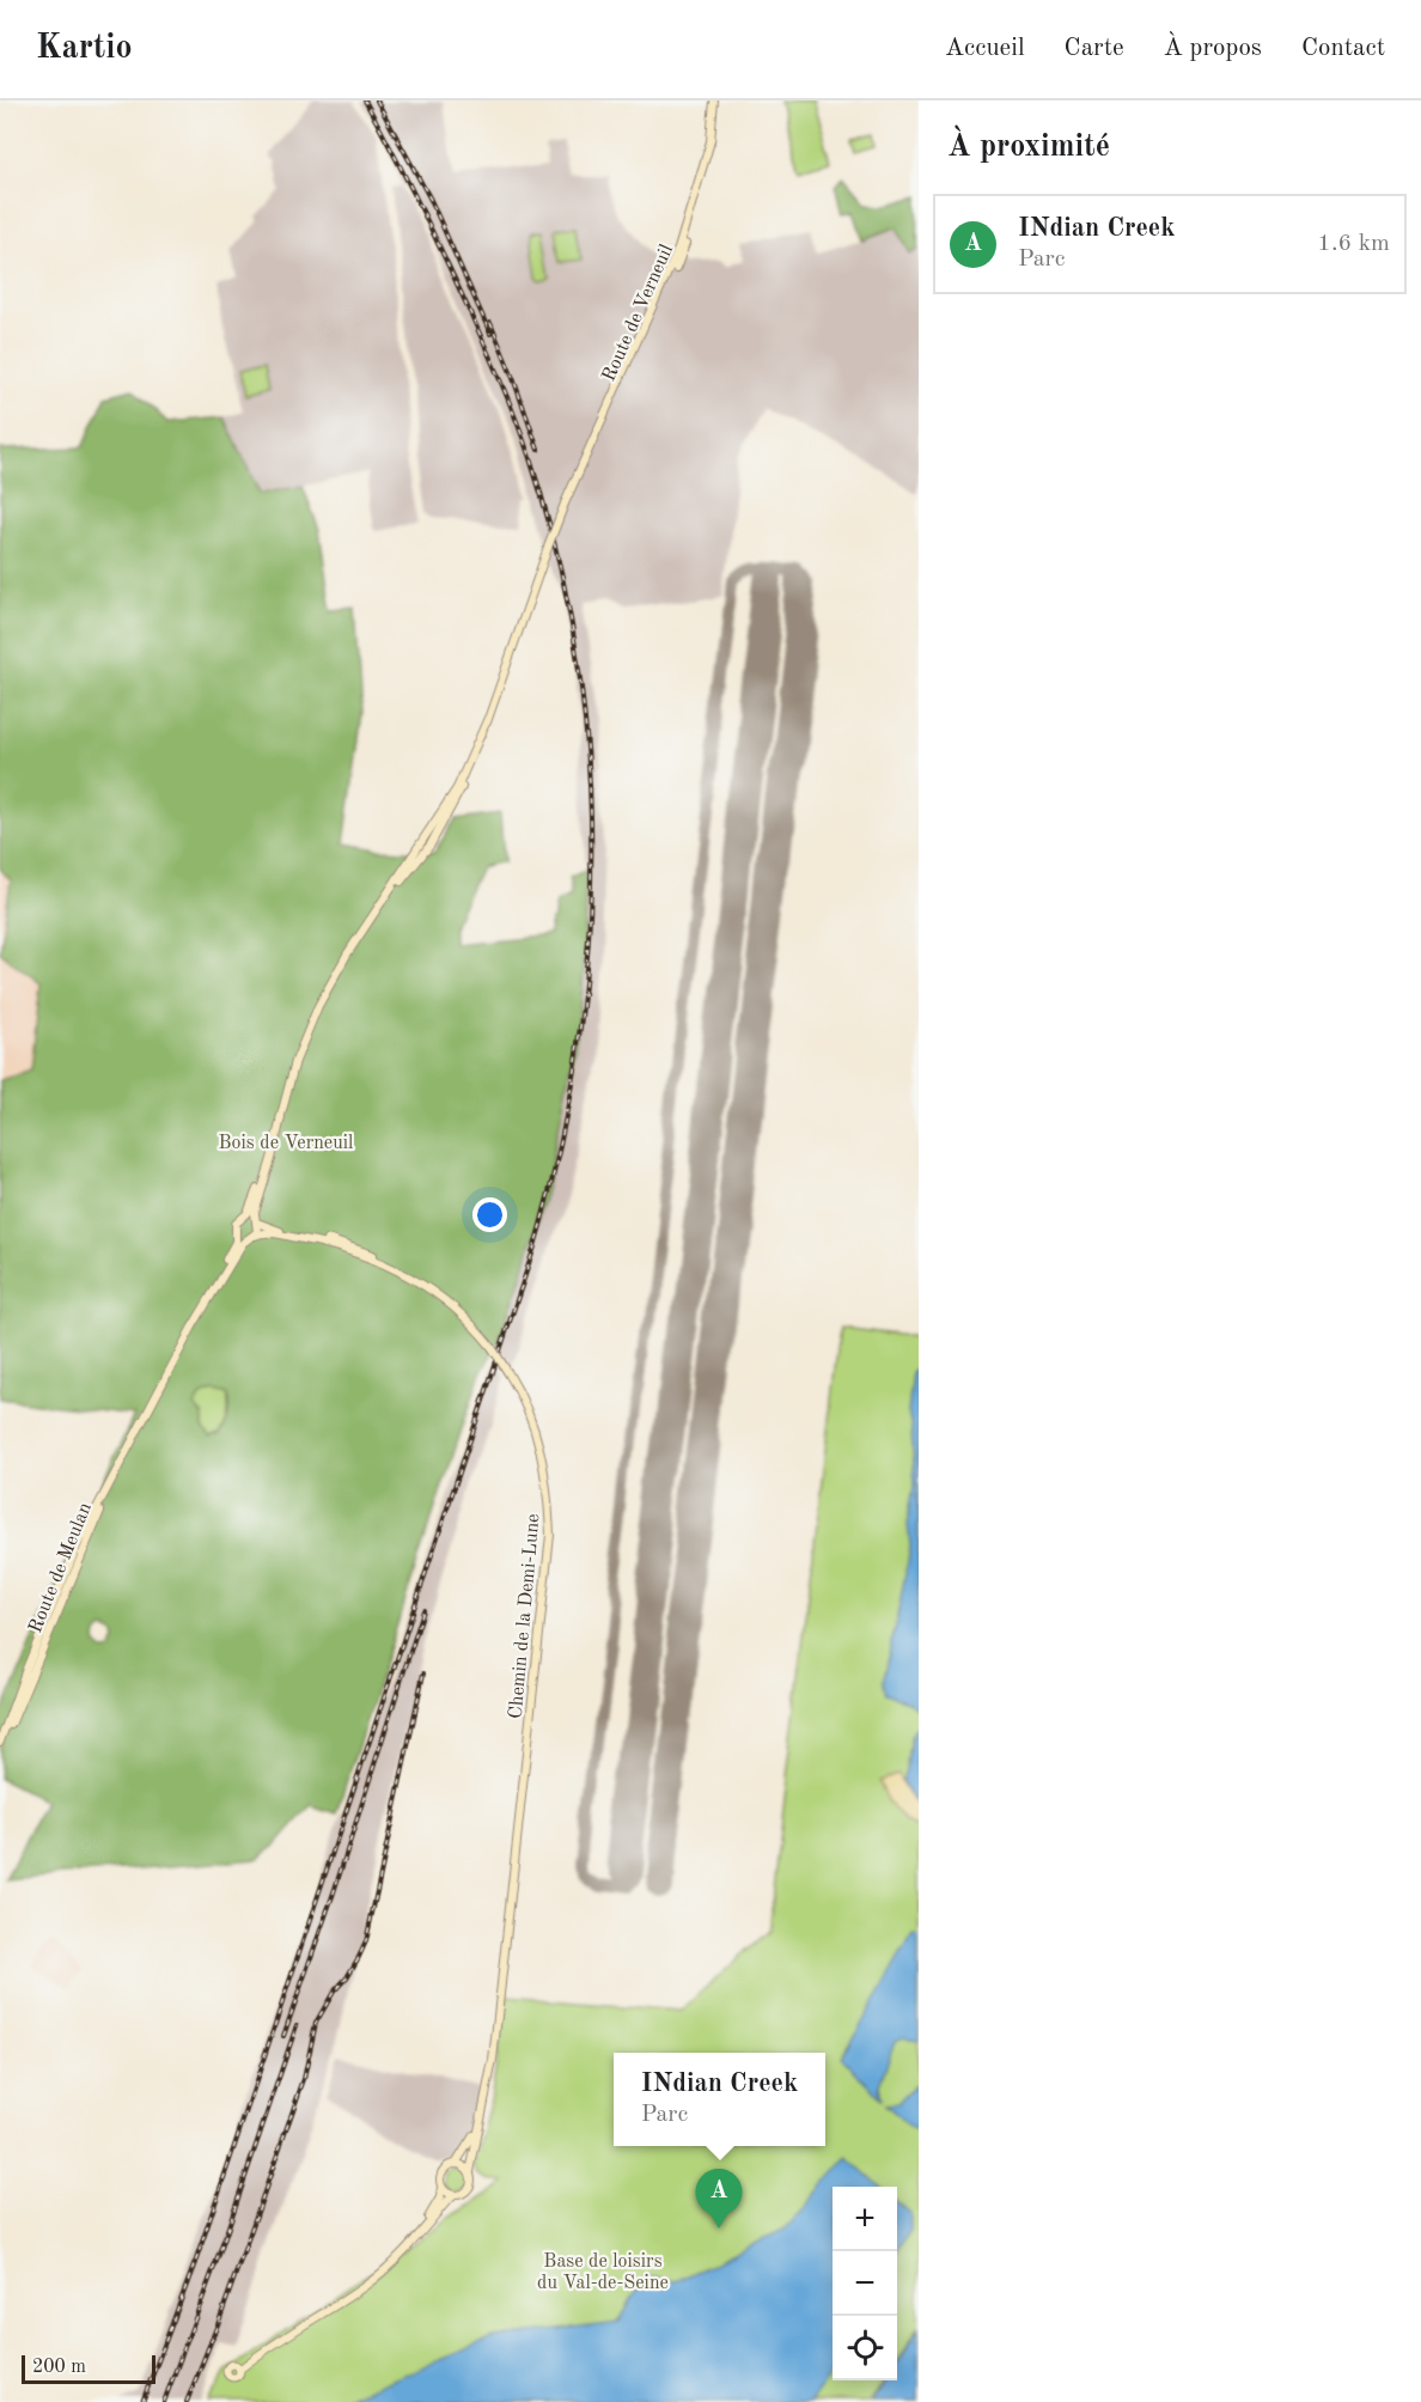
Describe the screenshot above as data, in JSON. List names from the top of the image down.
{
  "streets": {
    "main road": ["Route de Verneuil", "Route de Meulan", "Chemin de la Demi-Lune"]
  },
  "crossings": [
    ["Route de Verneuil", "Route de Meulan"],
    ["Route de Verneuil", "Chemin de la Demi-Lune"],
    ["Route de Meulan", "Chemin de la Demi-Lune"]
  ],
  "parks": ["Bois de Verneuil", "Base de loisirs du Val-de-Seine"],
  "scale_bar": "200 m",
  "page": {
    "header": "Kartio",
    "nav": [
      "Accueil",
      "Carte",
      "À propos",
      "Contact"
    ],
    "heading": "À proximité",
    "list": [
      {
        "mark": "A",
        "name": "INdian Creek",
        "note": "Parc",
        "value": "1.6 km"
      }
    ],
    "popup": ["INdian Creek", "Parc"],
    "pins": "A",
    "map_buttons": ["+", "−"],
    "scale": "200 m"
  }
}
